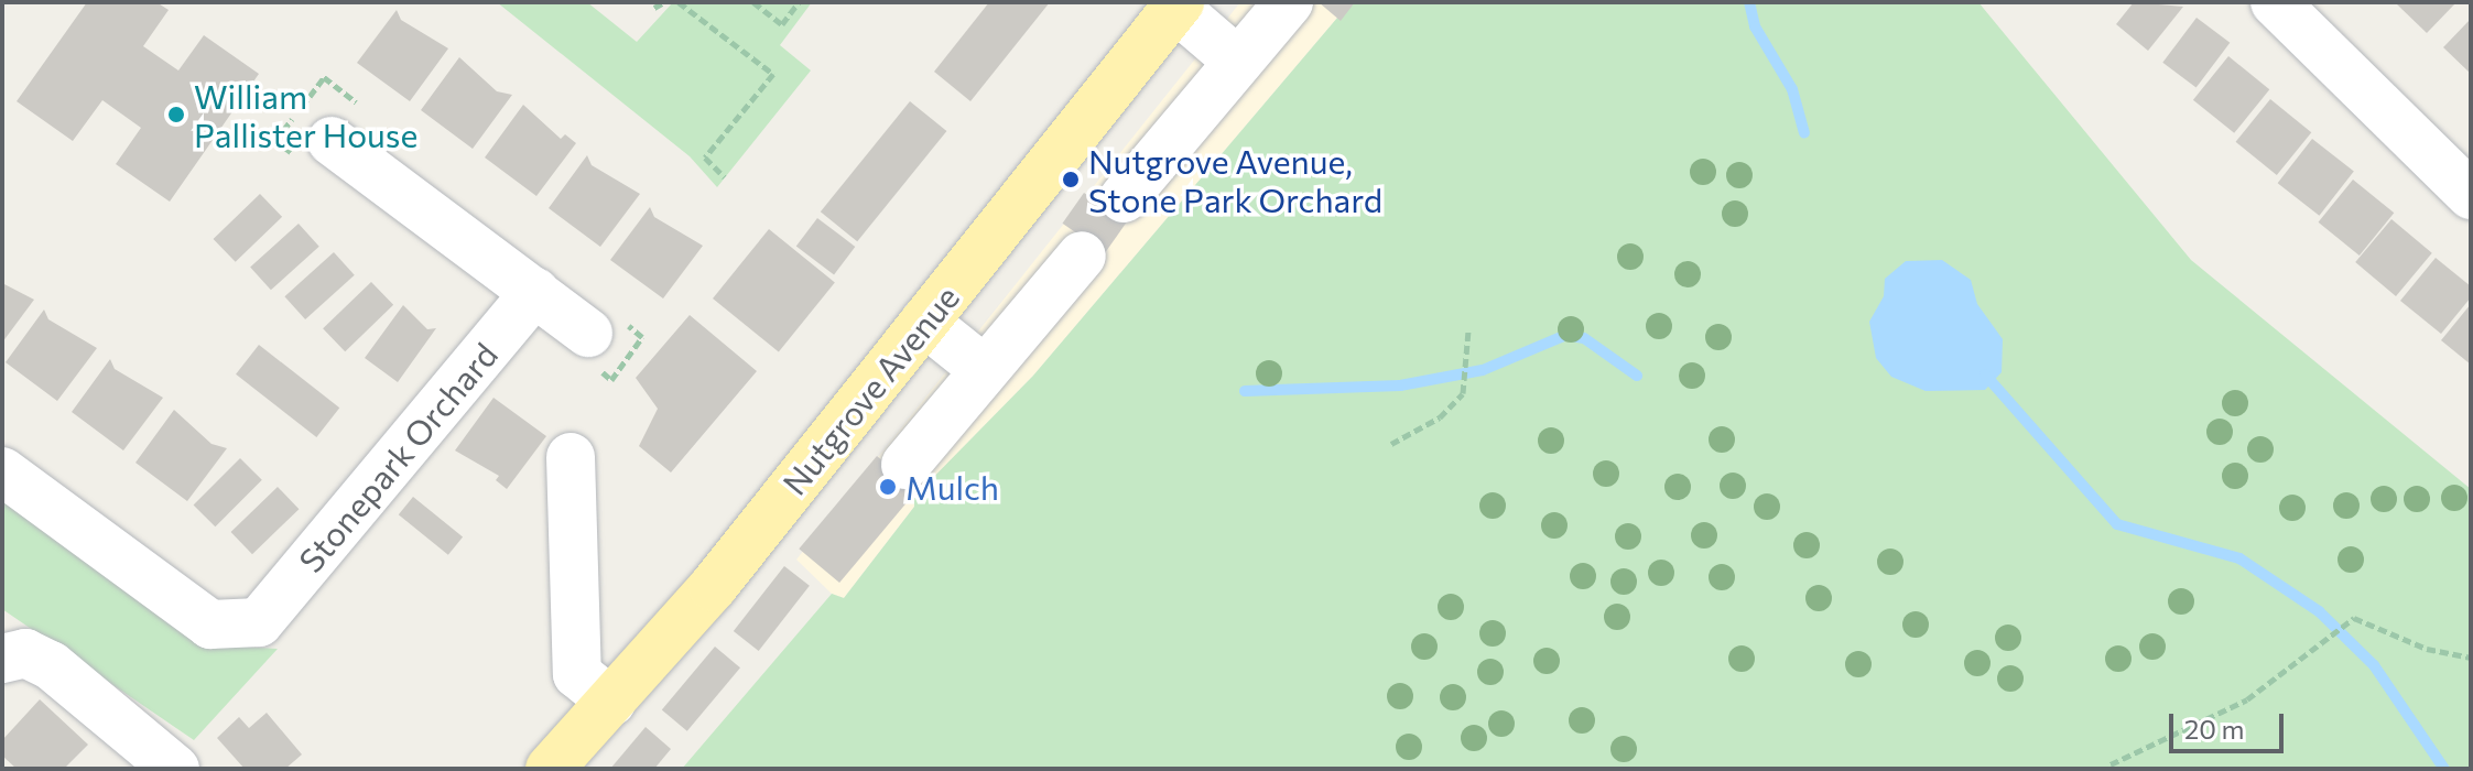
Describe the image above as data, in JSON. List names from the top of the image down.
{
  "streets": {
    "main road": ["Nutgrove Avenue"],
    "street": ["Stonepark Orchard"]
  },
  "places": ["William Pallister House", "Nutgrove Avenue, Stone Park Orchard", "Mulch"],
  "scale_bar": "20 m"
}
